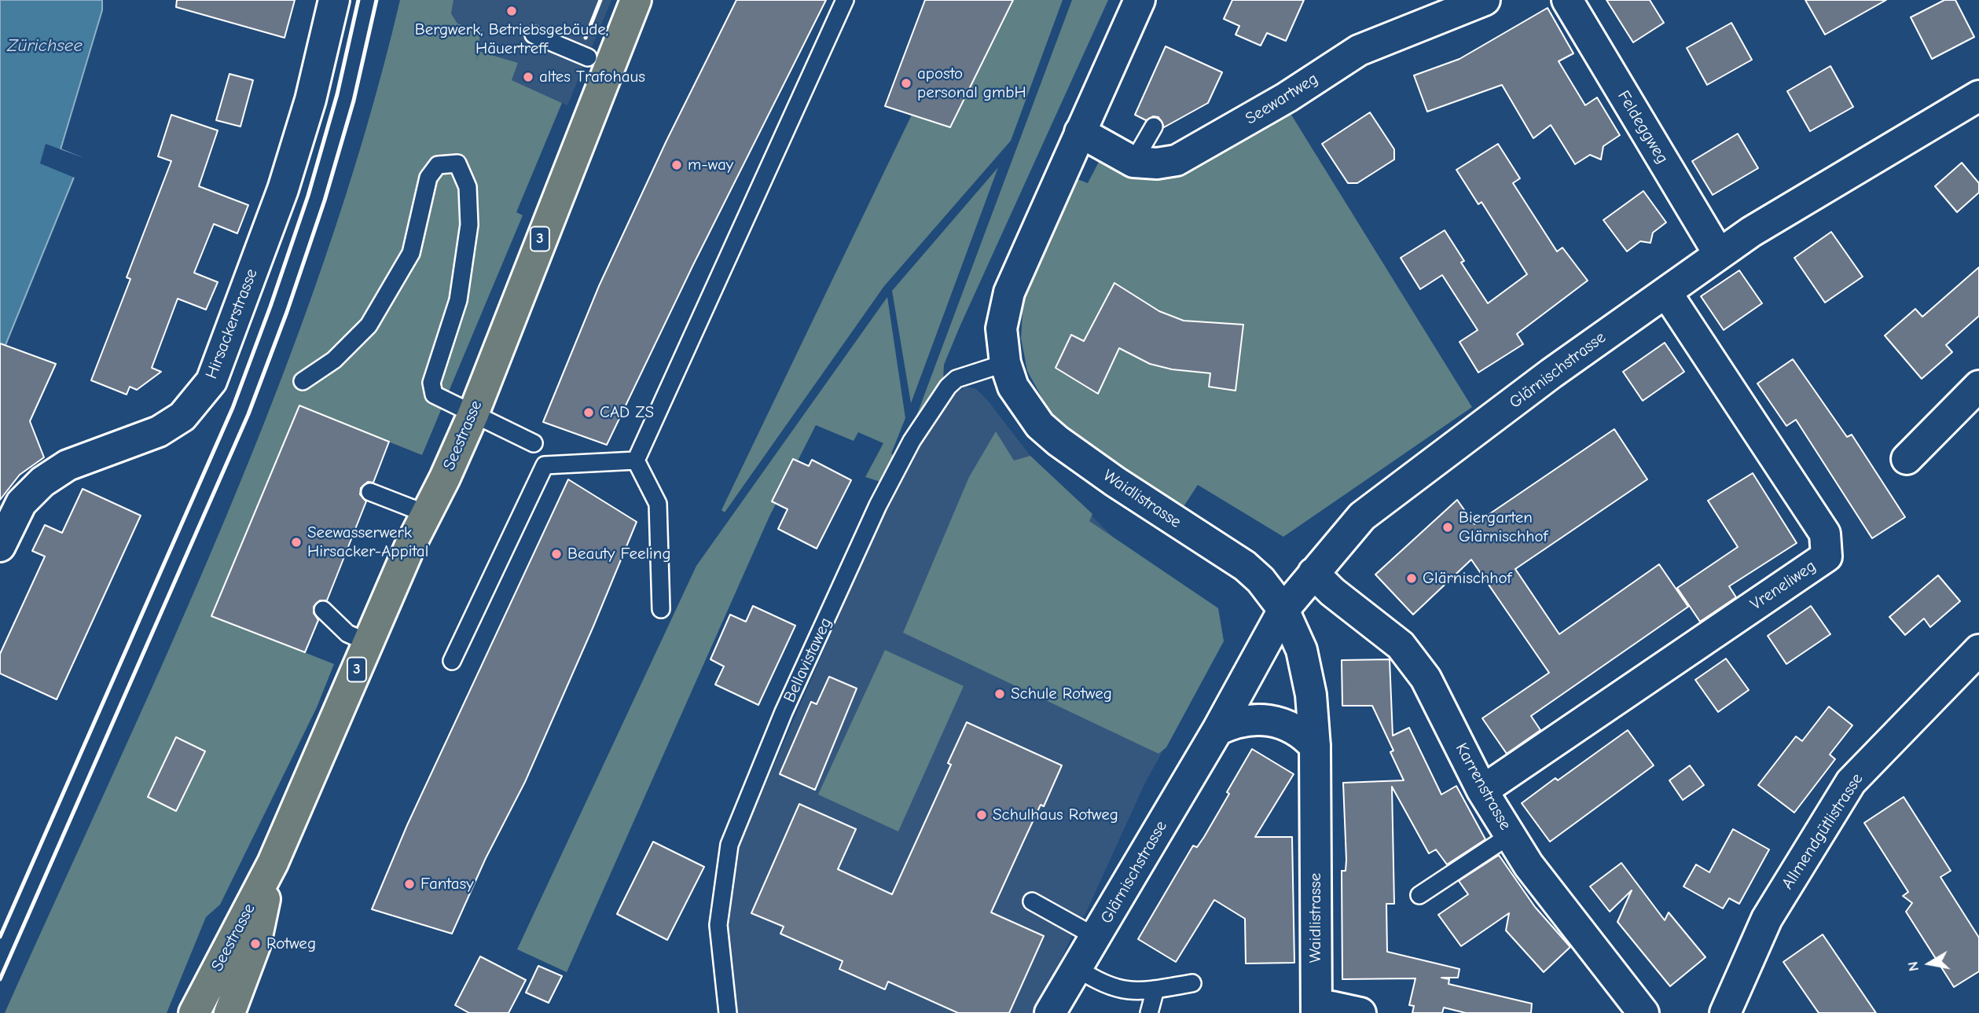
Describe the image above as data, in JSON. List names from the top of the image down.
{
  "streets": {
    "main road": ["3", "Seestrasse"],
    "street": [
      "Seewartweg",
      "Feldeggweg",
      "Hirsackerstrasse",
      "Glärnischstrasse",
      "Waidlistrasse",
      "Vreneliweg",
      "Karrenstrasse",
      "Allmendgütlistrasse"
    ],
    "lane": ["Bellavistaweg"]
  },
  "crossings": [
    ["Feldeggweg", "Glärnischstrasse"],
    ["Glärnischstrasse", "Waidlistrasse"],
    ["Glärnischstrasse", "Vreneliweg"],
    ["Glärnischstrasse", "Karrenstrasse"],
    ["Waidlistrasse", "Bellavistaweg"],
    ["Vreneliweg", "Karrenstrasse"]
  ],
  "water": ["Zürichsee"],
  "places": [
    "Bergwerk, Betriebsgebäude, Häuertreff",
    "altes Trafohaus",
    "aposto personal gmbH",
    "m-way",
    "CAD ZS",
    "Biergarten Glärnischhof",
    "Seewasserwerk Hirsacker-Appital",
    "Beauty Feeling",
    "Glärnischhof",
    "Schule Rotweg",
    "Schulhaus Rotweg",
    "Fantasy",
    "Rotweg"
  ],
  "north": "left"
}
